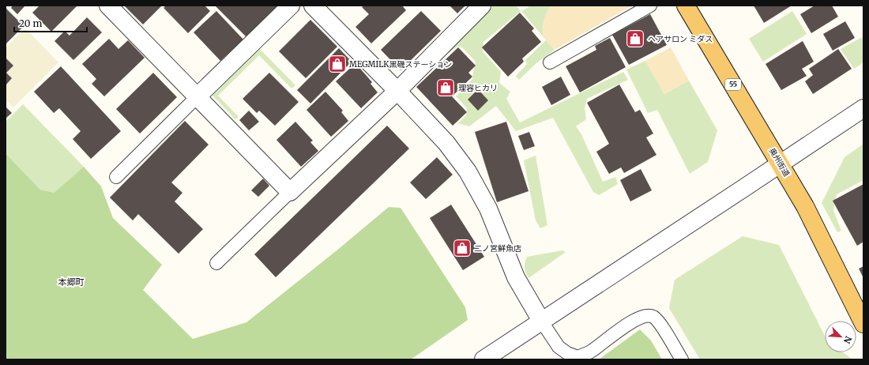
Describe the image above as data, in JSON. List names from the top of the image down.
{
  "streets": {
    "main road": ["55", "奥州街道"]
  },
  "districts": ["本郷町"],
  "places": {
    "shop": [
      "ヘアサロン ミダス",
      "MEGMILK黒磯ステーション",
      "理容ヒカリ",
      "二ノ宮鮮魚店"
    ]
  },
  "scale_bar": "20 m",
  "north": "bottom right"
}
